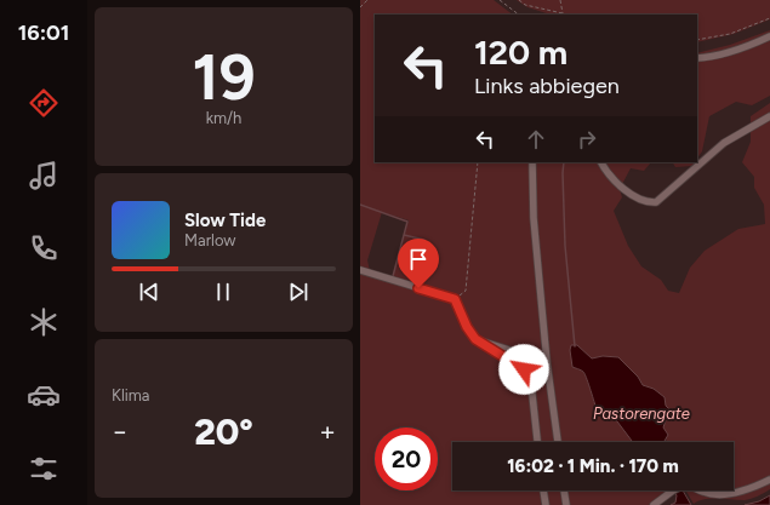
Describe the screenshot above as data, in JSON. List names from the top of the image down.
{
  "water": ["Pastorengate"],
  "page": {
    "tabs": "16:01",
    "tile": [
      ["19", "km/h"],
      "Klima"
    ],
    "turn": ["120 m", "Links abbiegen"],
    "song": ["Slow Tide", "Marlow"],
    "heat": ["−", "20°", "+"],
    "limit": "20",
    "trip": "16:02 · 1 Min. · 170 m"
  }
}
